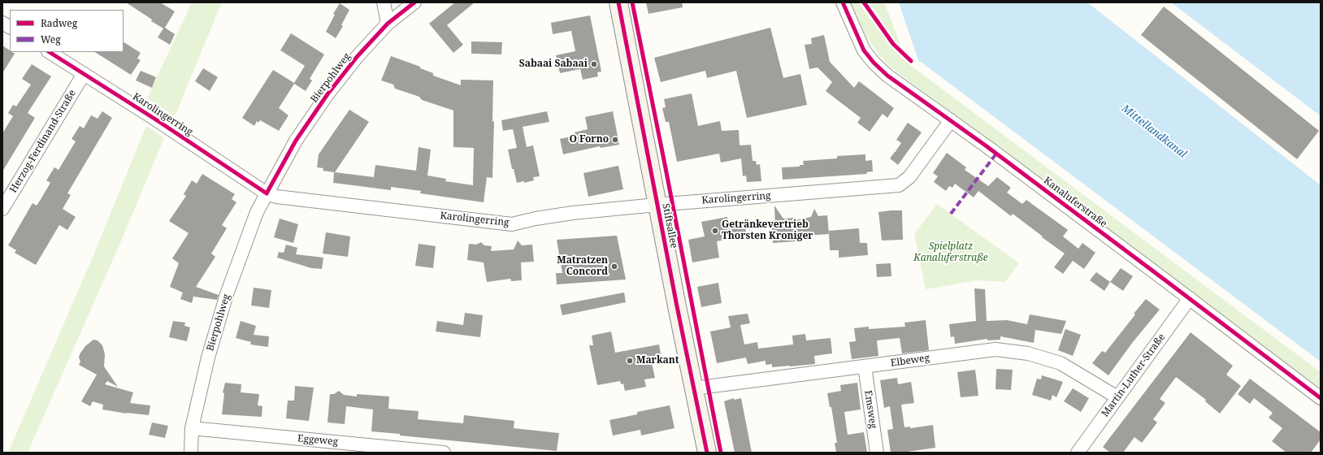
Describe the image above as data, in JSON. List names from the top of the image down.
{
  "streets": {
    "main road": ["Stiftsallee"],
    "street": [
      "Bierpohlweg",
      "Karolingerring",
      "Herzog-Ferdinand-Straße",
      "Kanaluferstraße",
      "Elbeweg",
      "Martin-Luther-Straße",
      "Emsweg",
      "Eggeweg"
    ]
  },
  "crossings": [
    ["Bierpohlweg", "Karolingerring"],
    ["Bierpohlweg", "Eggeweg"],
    ["Karolingerring", "Herzog-Ferdinand-Straße"],
    ["Karolingerring", "Kanaluferstraße"],
    ["Karolingerring", "Stiftsallee"],
    ["Kanaluferstraße", "Martin-Luther-Straße"],
    ["Stiftsallee", "Elbeweg"],
    ["Elbeweg", "Martin-Luther-Straße"],
    ["Elbeweg", "Emsweg"]
  ],
  "water": ["Mittellandkanal"],
  "parks": ["Spielplatz Kanaluferstraße"],
  "places": [
    "Sabaai Sabaai",
    "O Forno",
    "Getränkevertrieb Thorsten Kroniger",
    "Matratzen Concord",
    "Markant"
  ],
  "legend": ["Radweg", "Weg"]
}
